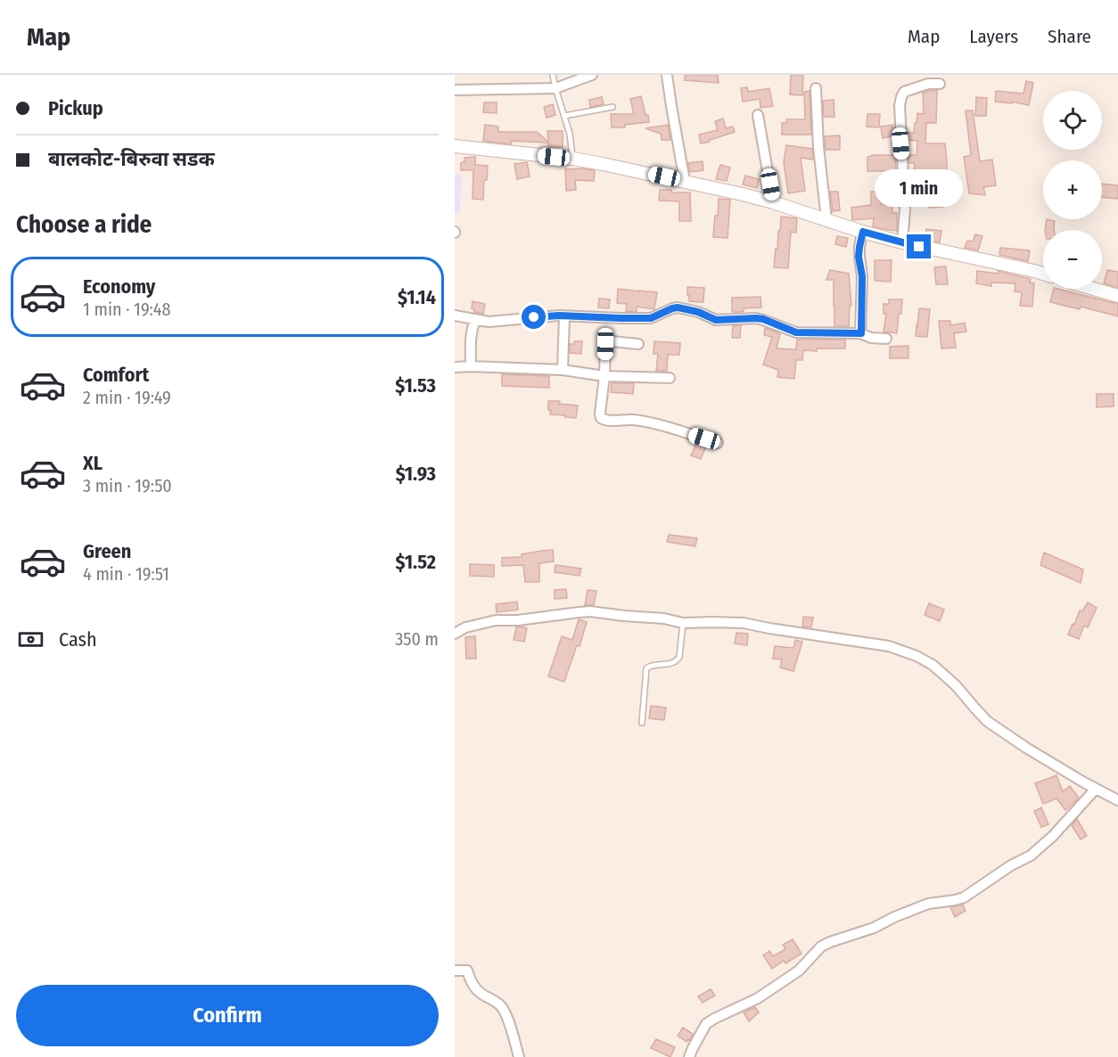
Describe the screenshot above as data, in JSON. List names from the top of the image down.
{
  "page": {
    "header": "Map",
    "nav": ["Map", "Layers", "Share"],
    "banner": ["Pickup", "बालकोट-बिरुवा सडक"],
    "map_buttons": ["+", "−"],
    "bubble": "1 min",
    "heading": "Choose a ride",
    "list": [
      {
        "name": "Economy",
        "note": "1 min · 19:48",
        "value": "$1.14"
      },
      {
        "name": "Comfort",
        "note": "2 min · 19:49",
        "value": "$1.53"
      },
      {
        "name": "XL",
        "note": "3 min · 19:50",
        "value": "$1.93"
      },
      {
        "name": "Green",
        "note": "4 min · 19:51",
        "value": "$1.52"
      }
    ],
    "pay": ["Cash", "350 m"],
    "buttons": "Confirm"
  }
}
